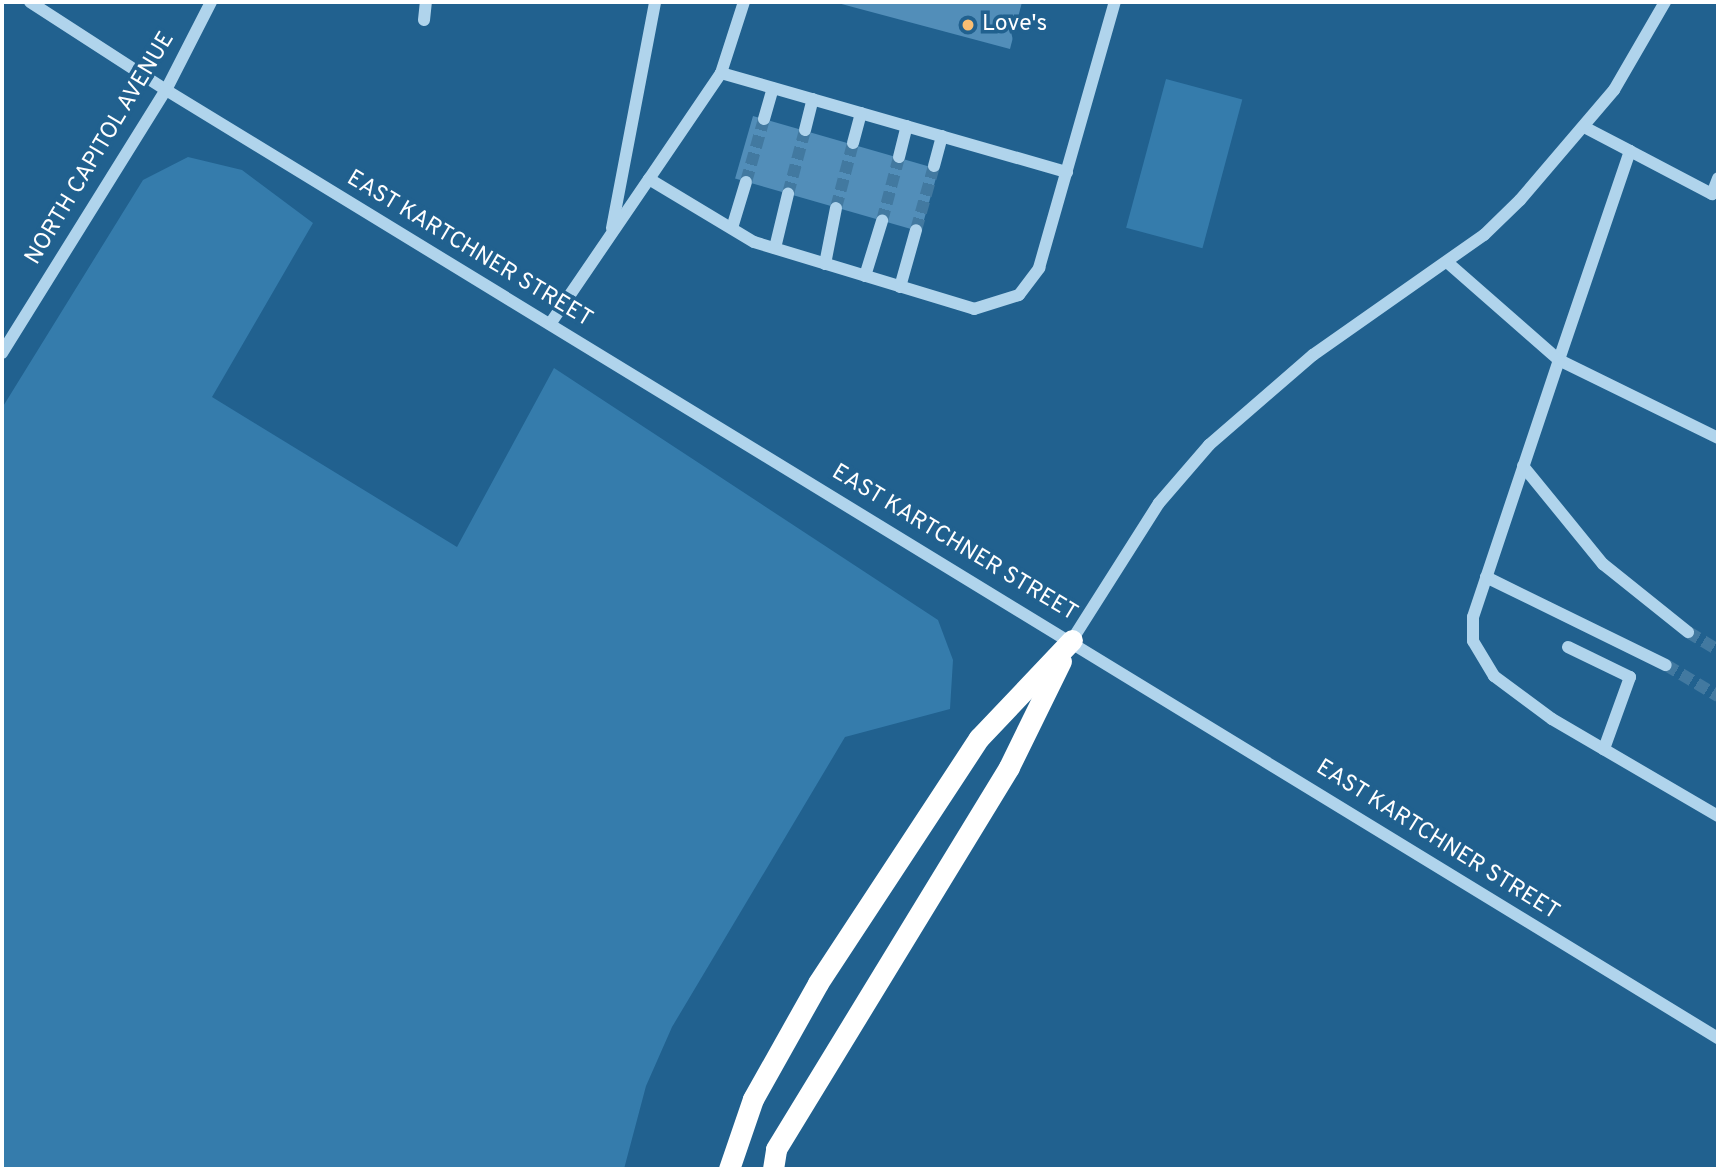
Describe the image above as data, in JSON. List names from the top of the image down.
{
  "streets": {
    "street": ["NORTH CAPITOL AVENUE", "EAST KARTCHNER STREET"]
  },
  "crossings": [
    ["NORTH CAPITOL AVENUE", "EAST KARTCHNER STREET"]
  ],
  "places": ["Love's"]
}
